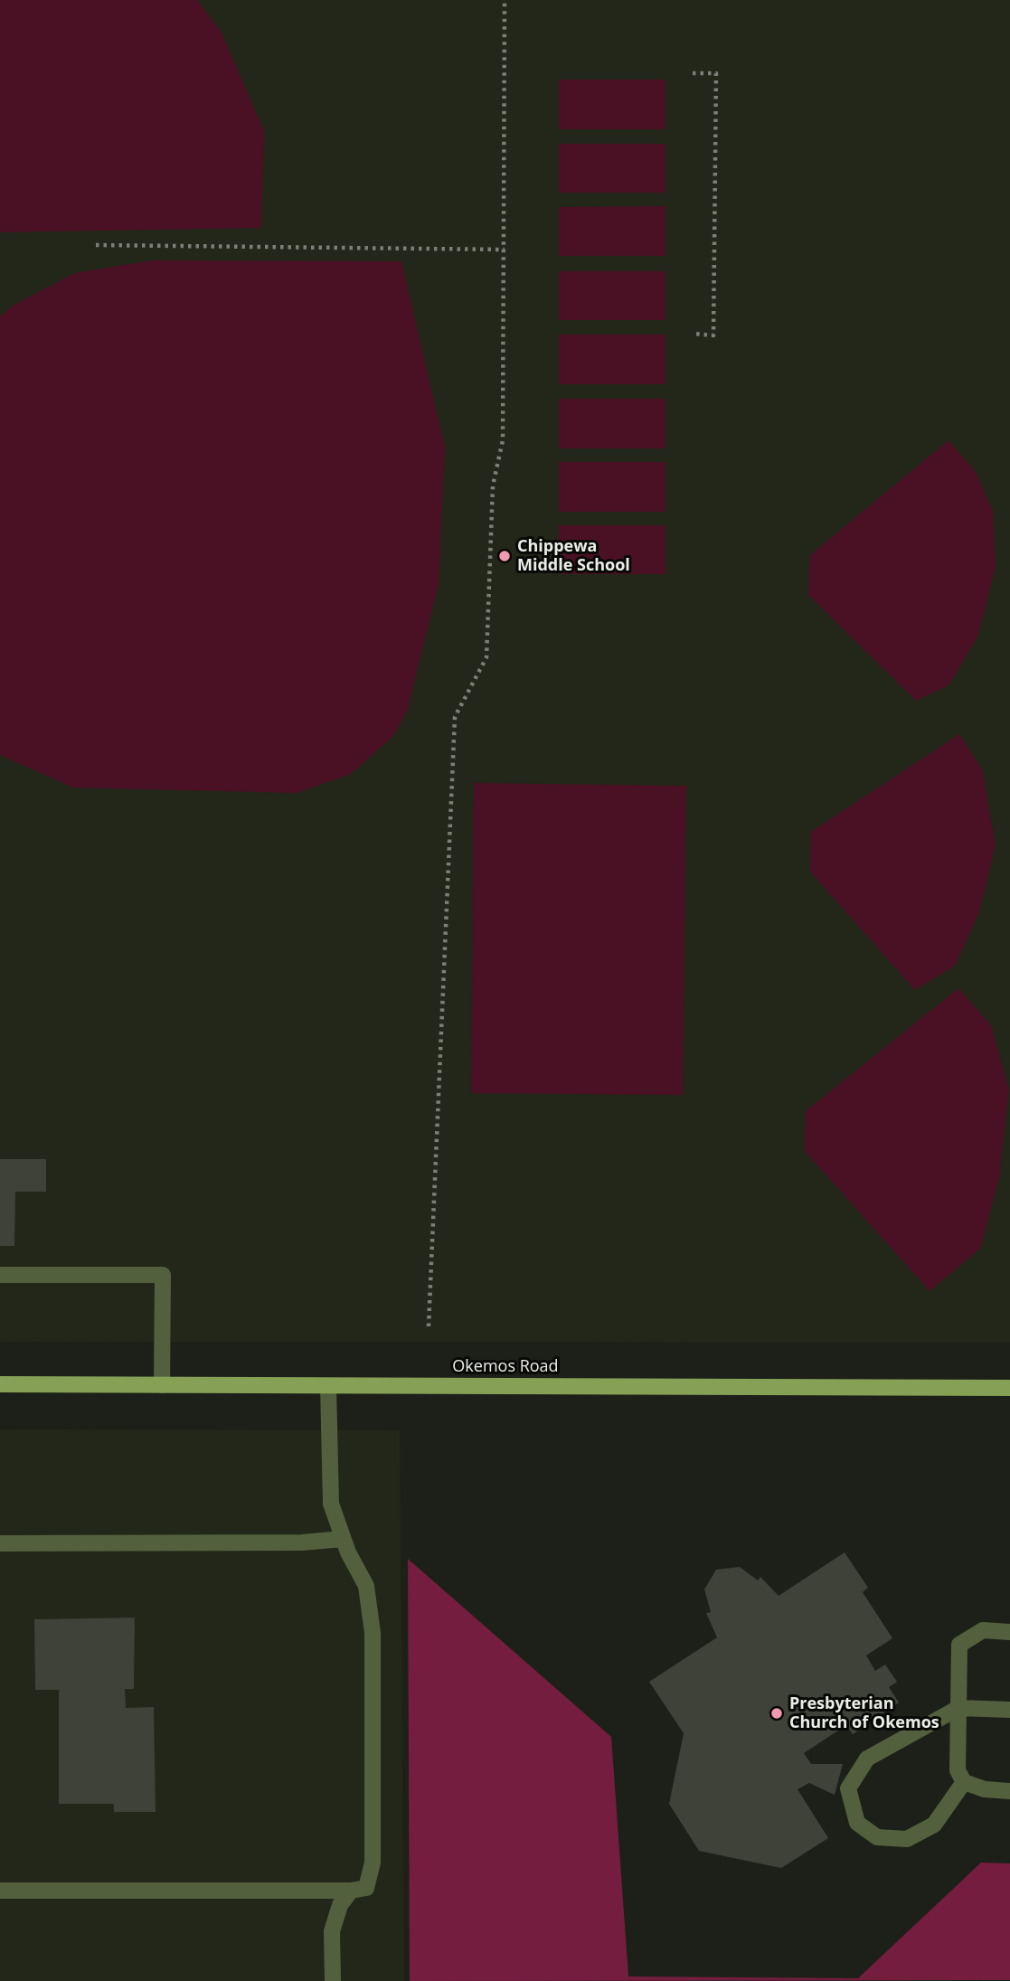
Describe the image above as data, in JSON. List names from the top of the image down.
{
  "streets": {
    "main road": ["Okemos Road"]
  },
  "places": ["Chippewa Middle School", "Presbyterian Church of Okemos"]
}
